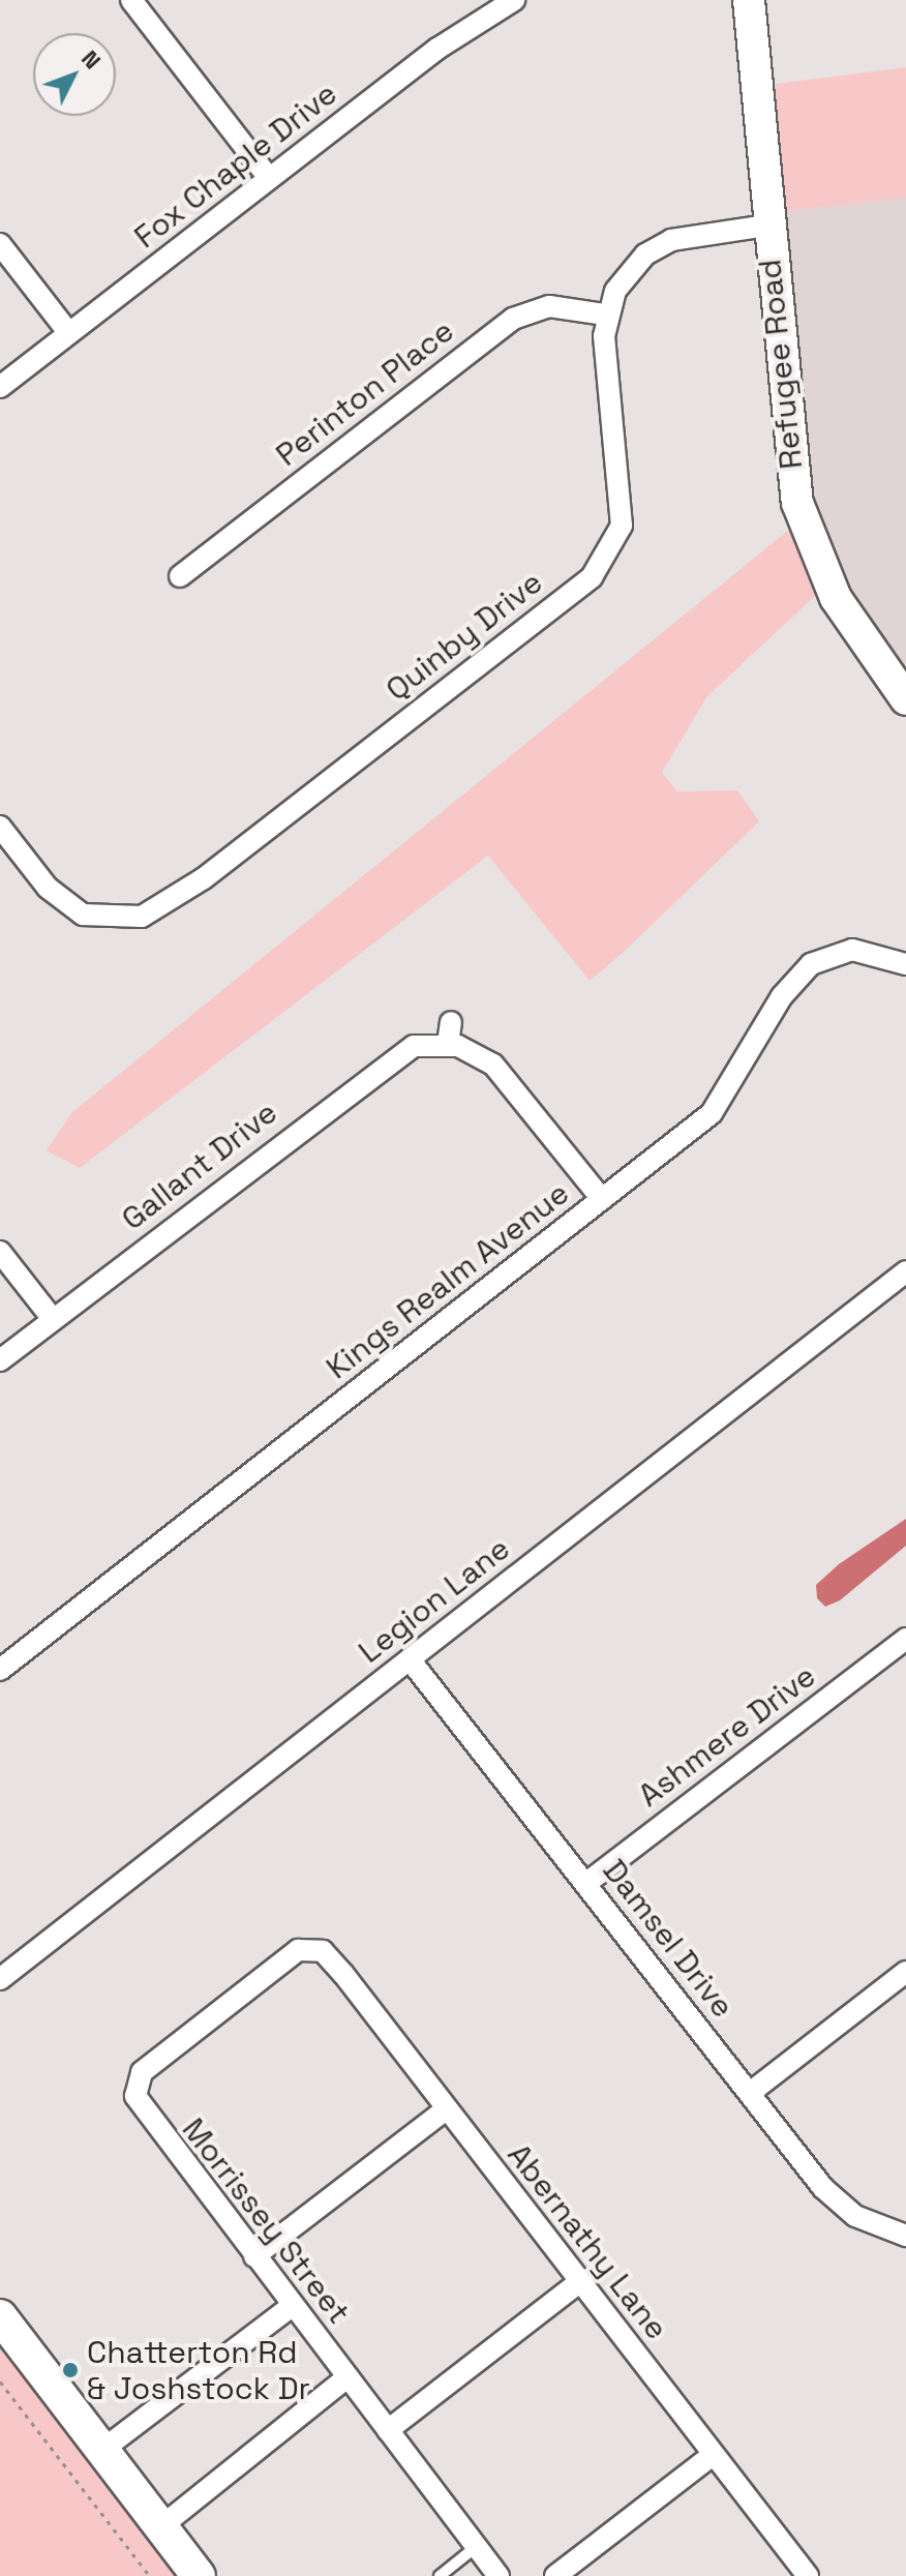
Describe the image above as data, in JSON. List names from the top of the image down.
{
  "streets": {
    "street": [
      "Fox Chaple Drive",
      "Refugee Road",
      "Perinton Place",
      "Quinby Drive",
      "Gallant Drive",
      "Kings Realm Avenue",
      "Legion Lane",
      "Ashmere Drive",
      "Damsel Drive",
      "Morrissey Street",
      "Abernathy Lane"
    ]
  },
  "crossings": [
    ["Perinton Place", "Quinby Drive"],
    ["Legion Lane", "Damsel Drive"],
    ["Ashmere Drive", "Damsel Drive"],
    ["Morrissey Street", "Abernathy Lane"]
  ],
  "places": ["Chatterton Rd & Joshstock Dr"],
  "north": "top right"
}
